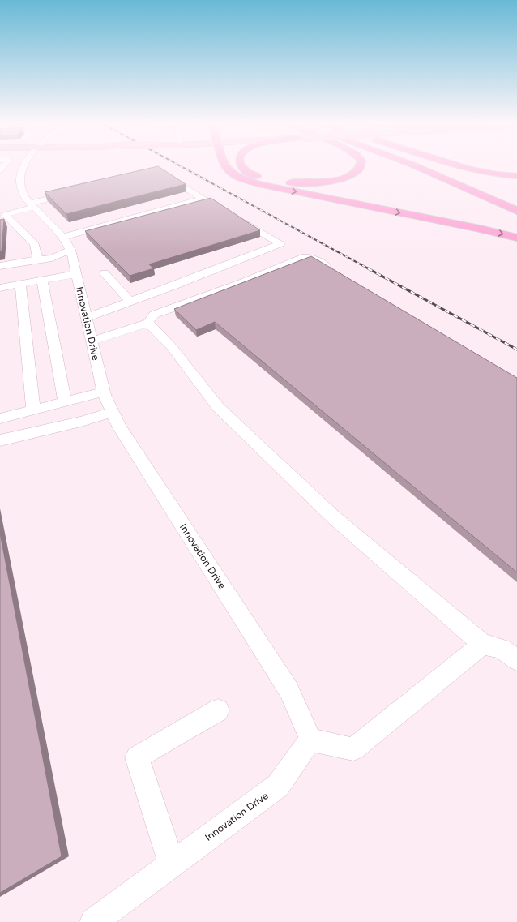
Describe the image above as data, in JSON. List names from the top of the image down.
{
  "streets": {
    "street": ["Innovation Drive"]
  }
}
